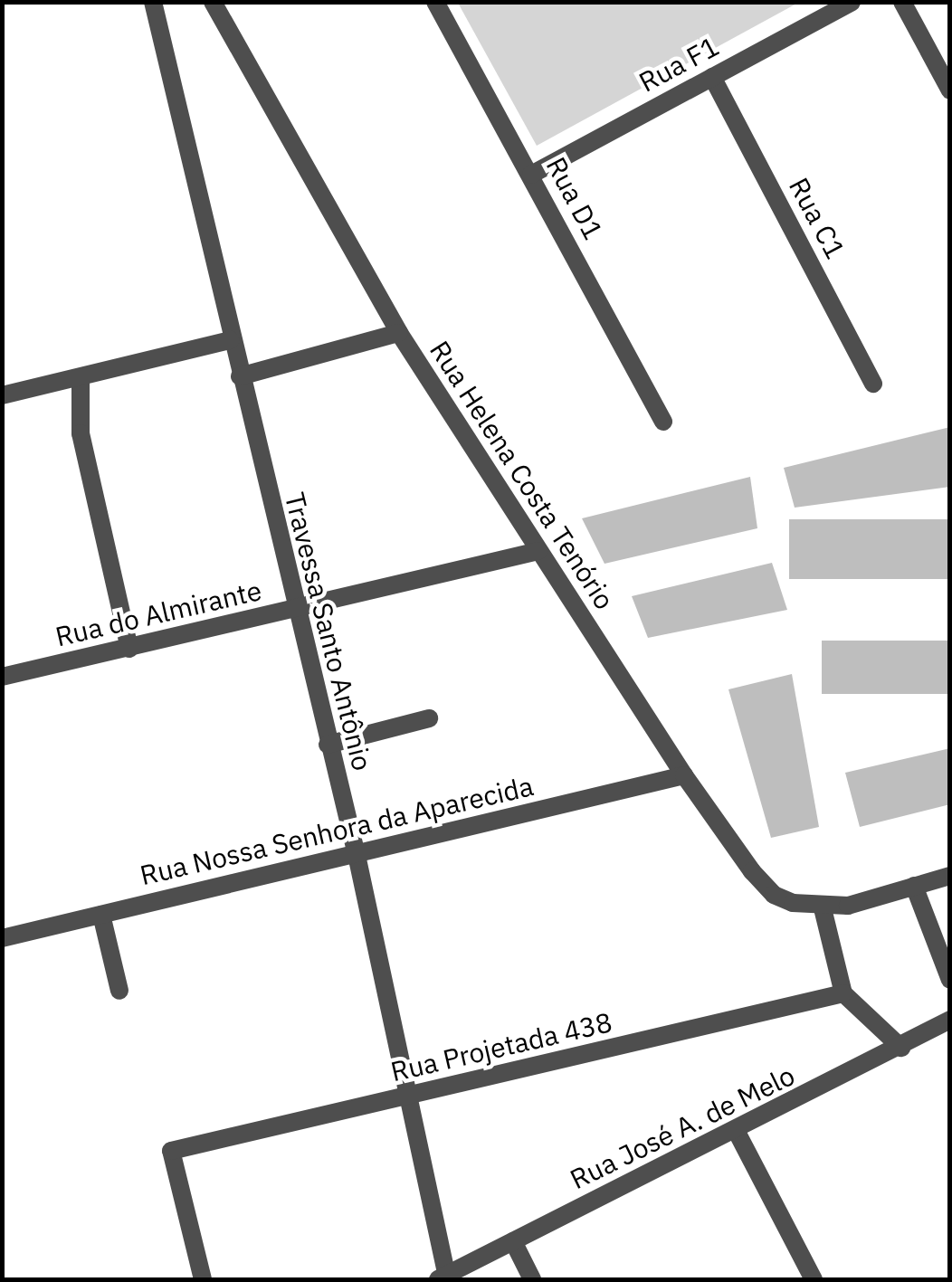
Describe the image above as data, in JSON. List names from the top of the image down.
{
  "streets": {
    "street": [
      "Rua F1",
      "Rua D1",
      "Rua C1",
      "Rua Helena Costa Tenório",
      "Rua do Almirante",
      "Travessa Santo Antônio",
      "Rua Nossa Senhora da Aparecida",
      "Rua Projetada 438",
      "Rua José A. de Melo"
    ]
  },
  "crossings": [
    ["Rua F1", "Rua D1"],
    ["Rua F1", "Rua C1"],
    ["Rua Helena Costa Tenório", "Rua do Almirante"],
    ["Rua Helena Costa Tenório", "Rua Nossa Senhora da Aparecida"],
    ["Rua do Almirante", "Travessa Santo Antônio"],
    ["Travessa Santo Antônio", "Rua Nossa Senhora da Aparecida"],
    ["Travessa Santo Antônio", "Rua Projetada 438"],
    ["Travessa Santo Antônio", "Rua José A. de Melo"]
  ]
}
